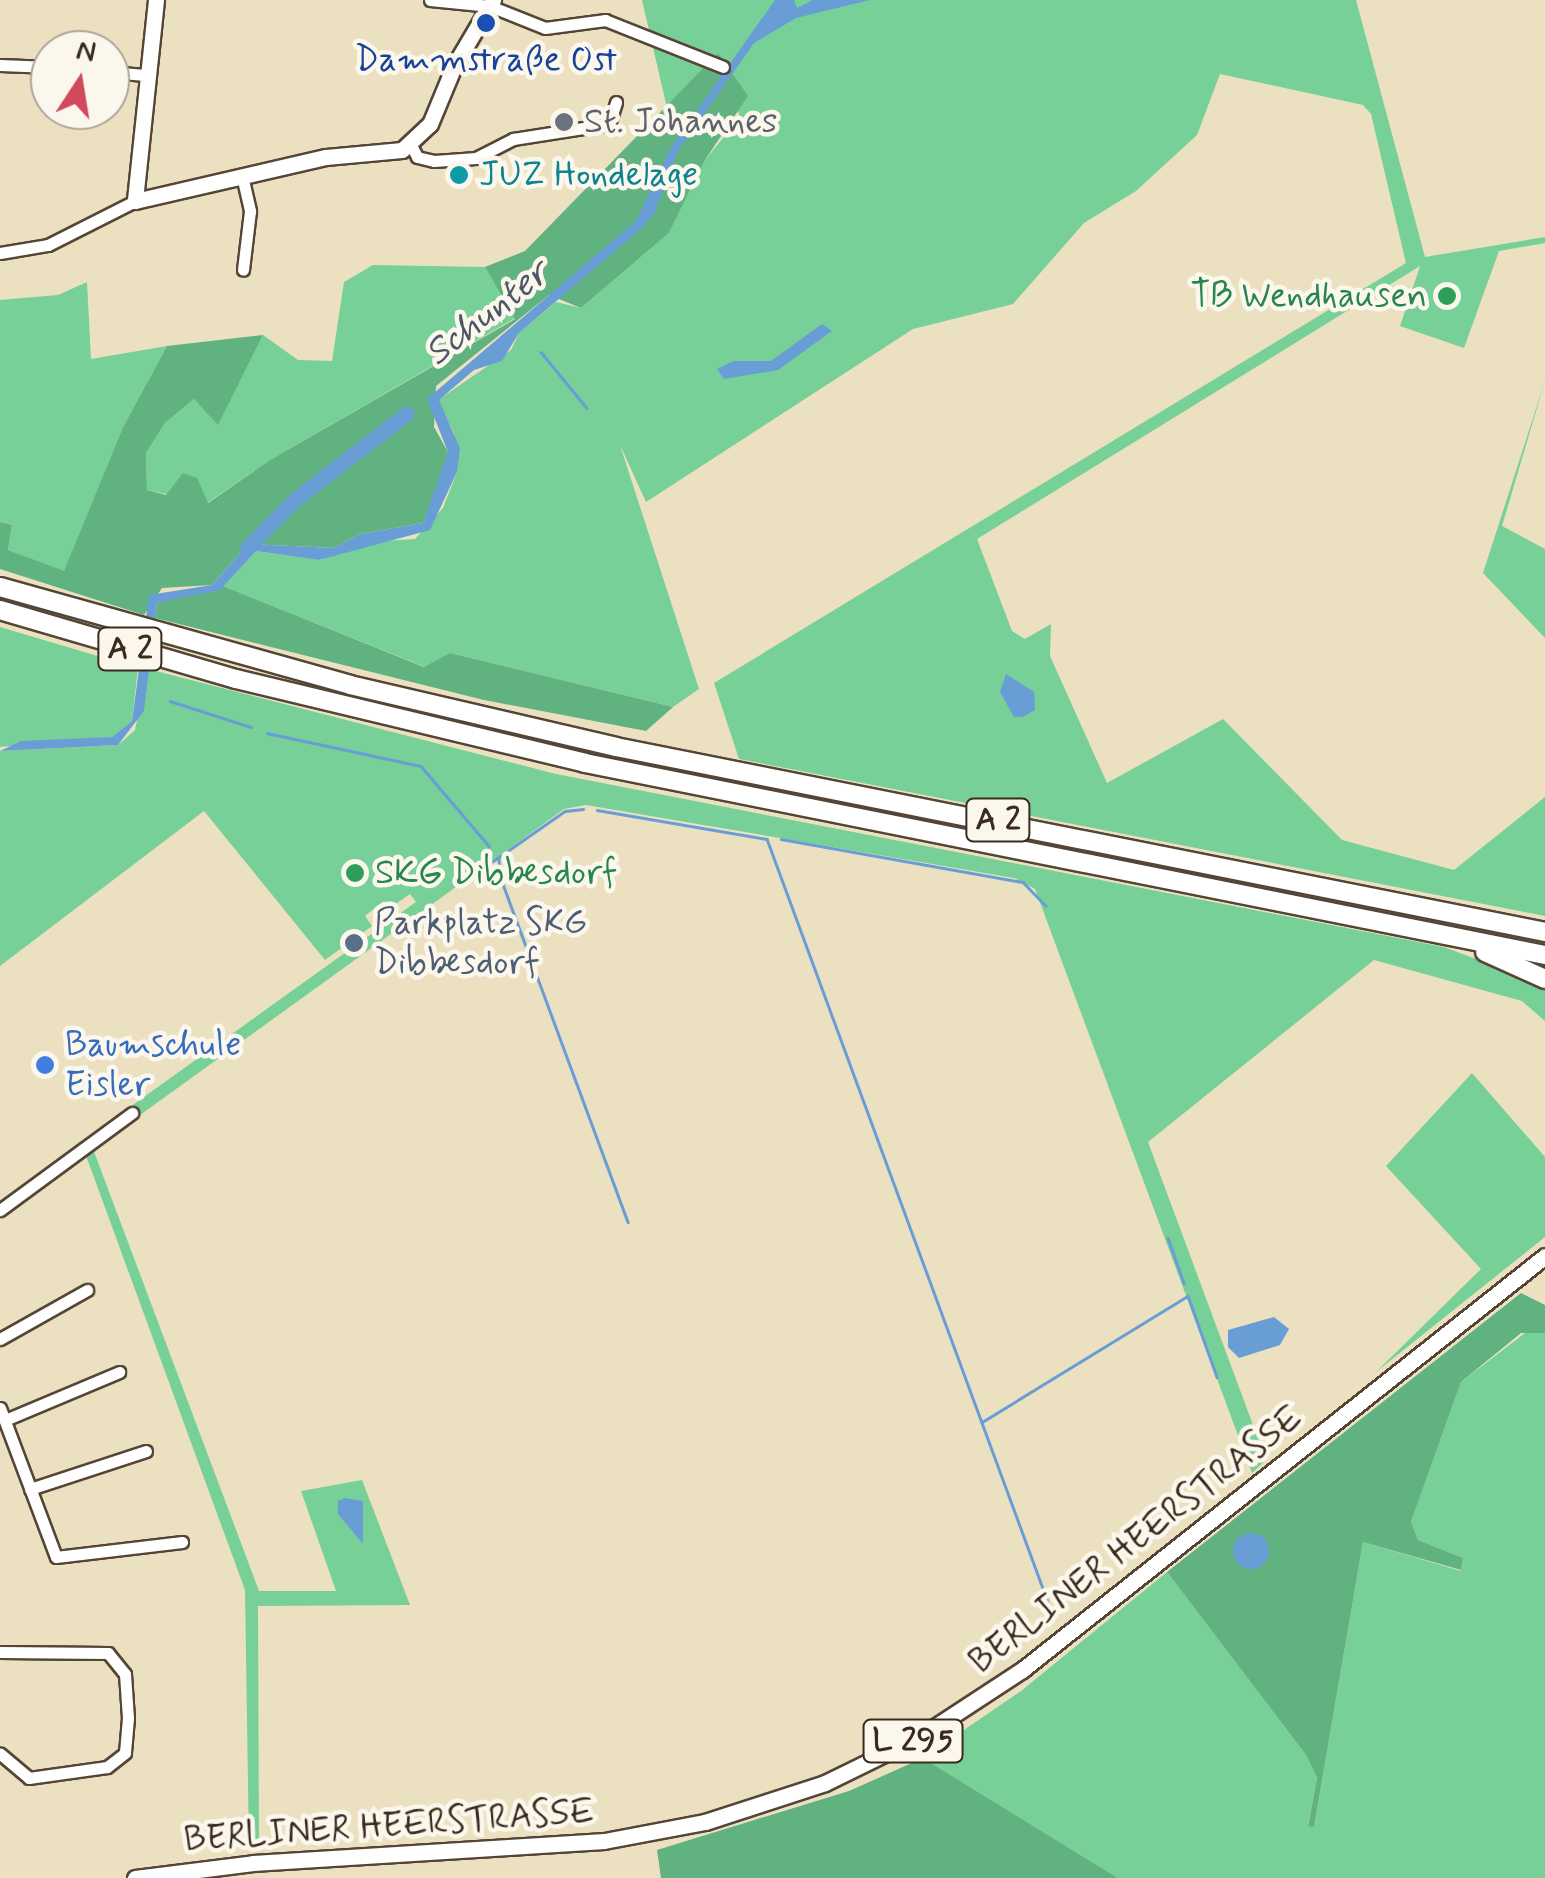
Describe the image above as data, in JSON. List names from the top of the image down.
{
  "streets": {
    "highway": ["A 2"],
    "main road": ["BERLINER HEERSTRASSE", "L 295"]
  },
  "water": ["Schunter"],
  "places": [
    "Dammstraße Ost",
    "St. Johannes",
    "JUZ Hondelage",
    "TB Wendhausen",
    "SKG Dibbesdorf",
    "Parkplatz SKG Dibbesdorf",
    "Baumschule Eisler"
  ],
  "north": "top"
}
